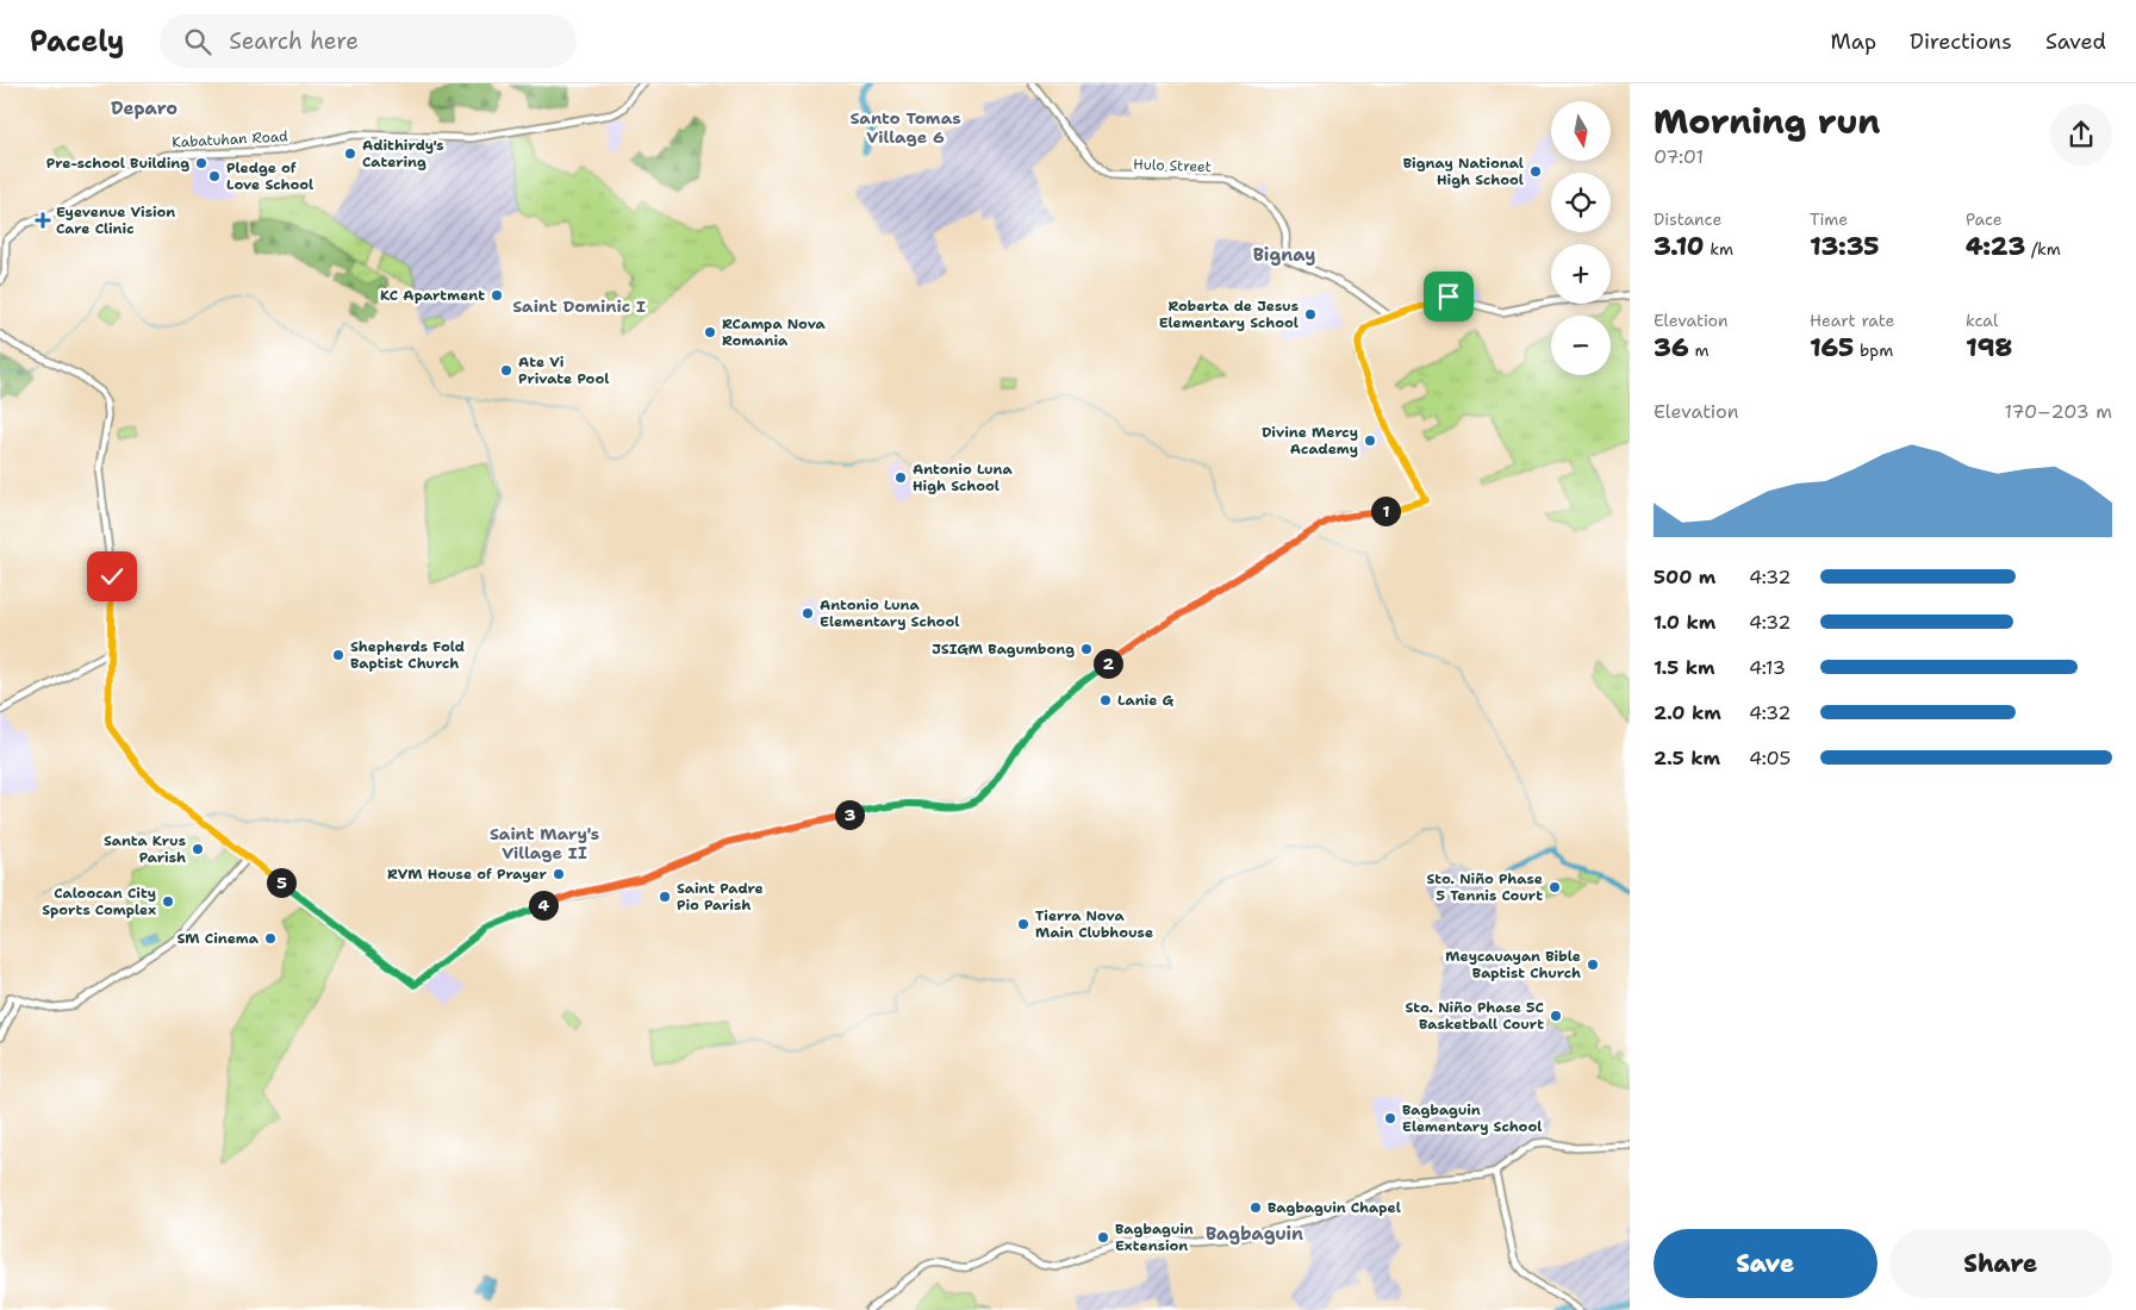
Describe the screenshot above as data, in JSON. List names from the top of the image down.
{
  "streets": {
    "main road": ["Kabatuhan Road", "Hulo Street"]
  },
  "districts": [
    "Deparo",
    "Santo Tomas Village 6",
    "Bignay",
    "Saint Dominic I",
    "Saint Mary's Village II",
    "Bagbaguin"
  ],
  "places": {
    "other": [
      "Adithirdy's Catering",
      "Pre-school Building",
      "Bignay National High School",
      "Pledge of Love School",
      "KC Apartment",
      "Roberta de Jesus Elementary School",
      "RCampa Nova Romania",
      "Ate Vi Private Pool",
      "Divine Mercy Academy",
      "Antonio Luna High School",
      "Antonio Luna Elementary School",
      "JSIGM Bagumbong",
      "Shepherds Fold Baptist Church",
      "Lanie G",
      "Santa Krus Parish",
      "RVM House of Prayer",
      "Sto. Niño Phase 5 Tennis Court",
      "Saint Padre Pio Parish",
      "Caloocan City Sports Complex",
      "Tierra Nova Main Clubhouse",
      "SM Cinema",
      "Meycauayan Bible Baptist Church",
      "Sto. Niño Phase 5C Basketball Court",
      "Bagbaguin Elementary School",
      "Bagbaguin Chapel",
      "Bagbaguin Extension"
    ],
    "health": ["Eyevenue Vision Care Clinic"]
  },
  "north": "bottom",
  "page": {
    "header": "Pacely",
    "search": "Search here",
    "nav": ["Map", "Directions", "Saved"],
    "heading": ["Morning run", "07:01"],
    "map_buttons": ["+", "−"],
    "stats": [
      ["Distance", "3.10 km"],
      ["Time", "13:35"],
      ["Pace", "4:23 /km"],
      ["Elevation", "36 m"],
      ["Heart rate", "165 bpm"],
      ["kcal", "198"]
    ],
    "chart": ["Elevation", "170–203 m"],
    "pins": [
      "1",
      "2",
      "3",
      "5",
      "4"
    ],
    "list": [
      {
        "name": "500 m",
        "note": "4:32"
      },
      {
        "name": "1.0 km",
        "note": "4:32"
      },
      {
        "name": "1.5 km",
        "note": "4:13"
      },
      {
        "name": "2.0 km",
        "note": "4:32"
      },
      {
        "name": "2.5 km",
        "note": "4:05"
      }
    ],
    "buttons": ["Save", "Share"]
  }
}
